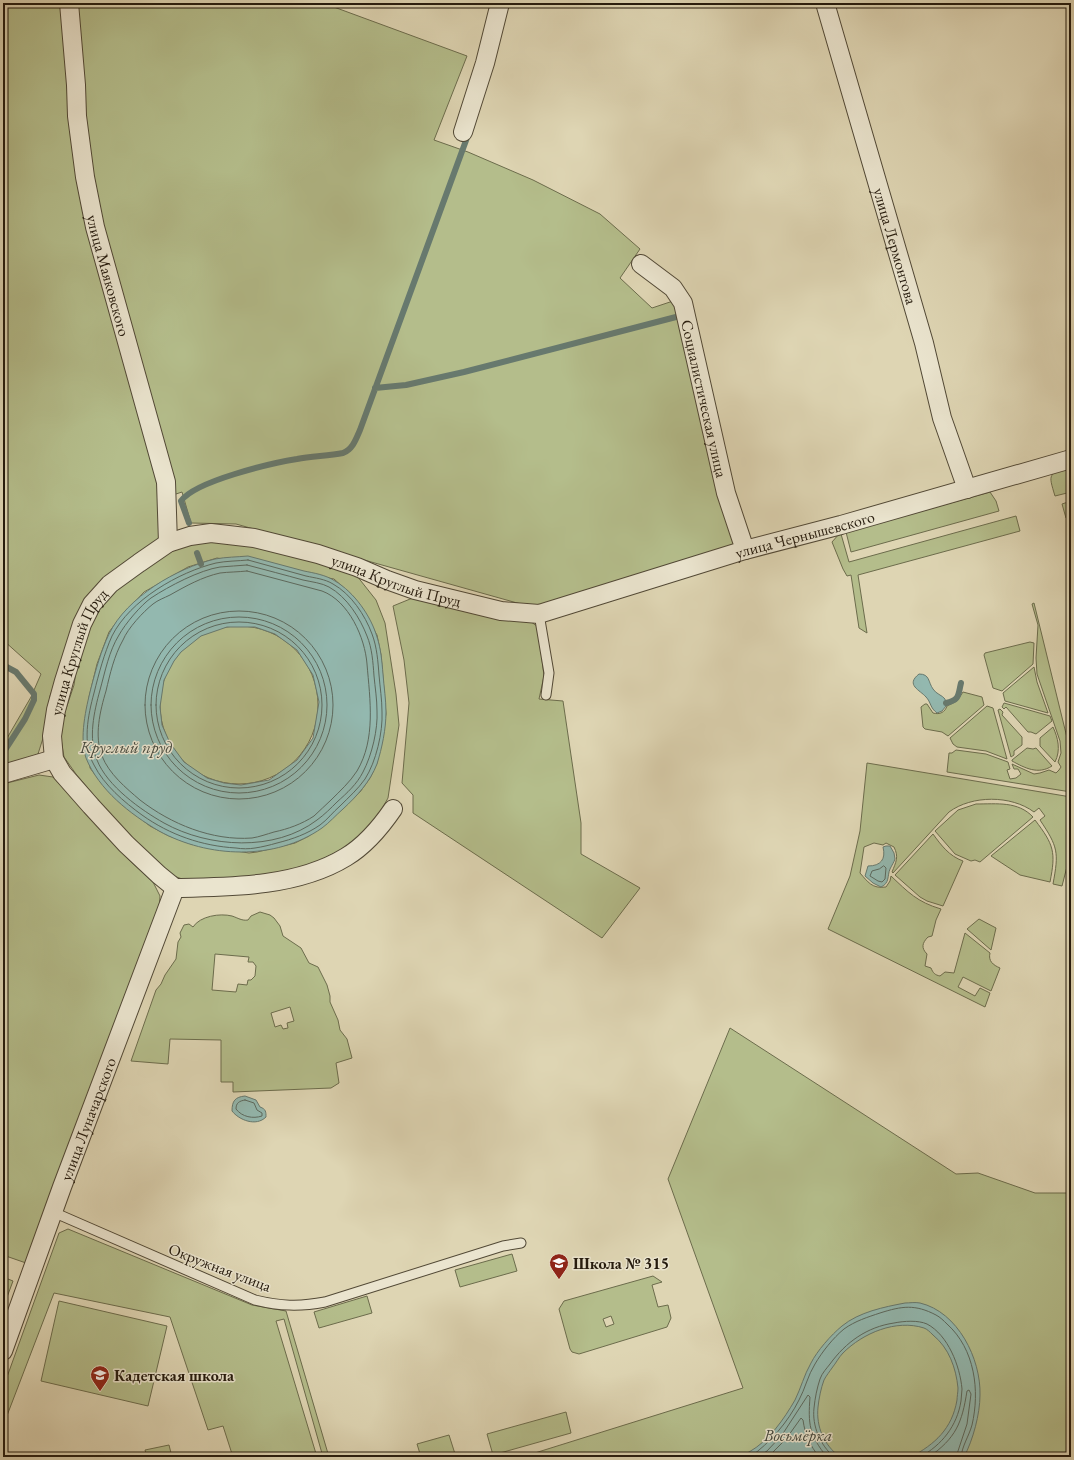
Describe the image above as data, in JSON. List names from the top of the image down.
{
  "streets": {
    "street": [
      "улица Лермонтова",
      "улица Маяковского",
      "Социалистическая улица",
      "улица Чернышевского",
      "улица Круглый Пруд",
      "улица Луначарского"
    ],
    "lane": ["Окружная улица"]
  },
  "crossings": [
    ["улица Лермонтова", "улица Чернышевского"],
    ["улица Маяковского", "улица Круглый Пруд"],
    ["Социалистическая улица", "улица Чернышевского"],
    ["улица Чернышевского", "улица Круглый Пруд"],
    ["улица Круглый Пруд", "улица Луначарского"],
    ["улица Луначарского", "Окружная улица"]
  ],
  "water": ["Круглый пруд", "Восьмёрка"],
  "places": {
    "school or university": ["Школа № 315", "Кадетская школа"]
  }
}
